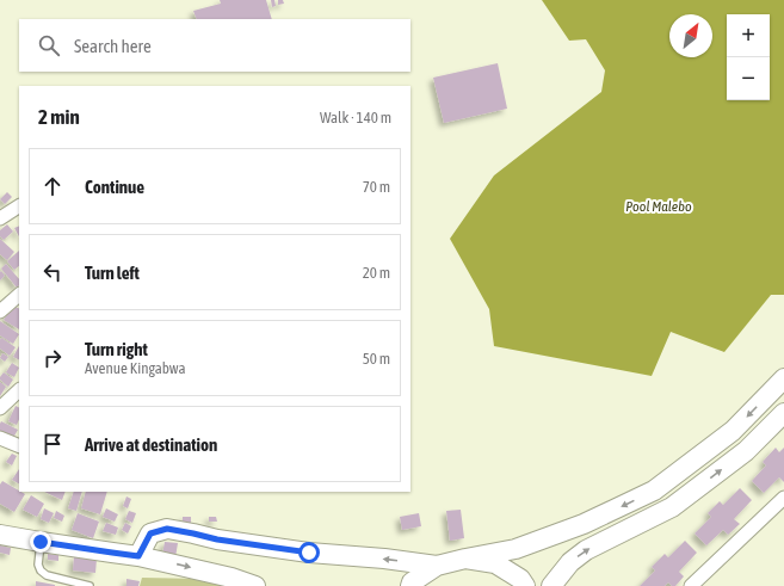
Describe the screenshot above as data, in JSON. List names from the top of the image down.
{
  "water": ["Pool Malebo"],
  "north": "top right",
  "page": {
    "map_buttons": ["+", "−"],
    "search": "Search here",
    "heading": ["2 min", "Walk · 140 m"],
    "list": [
      ["Continue", "70 m"],
      ["Turn left", "20 m"],
      ["Turn right", "Avenue Kingabwa", "50 m"],
      "Arrive at destination"
    ]
  }
}
